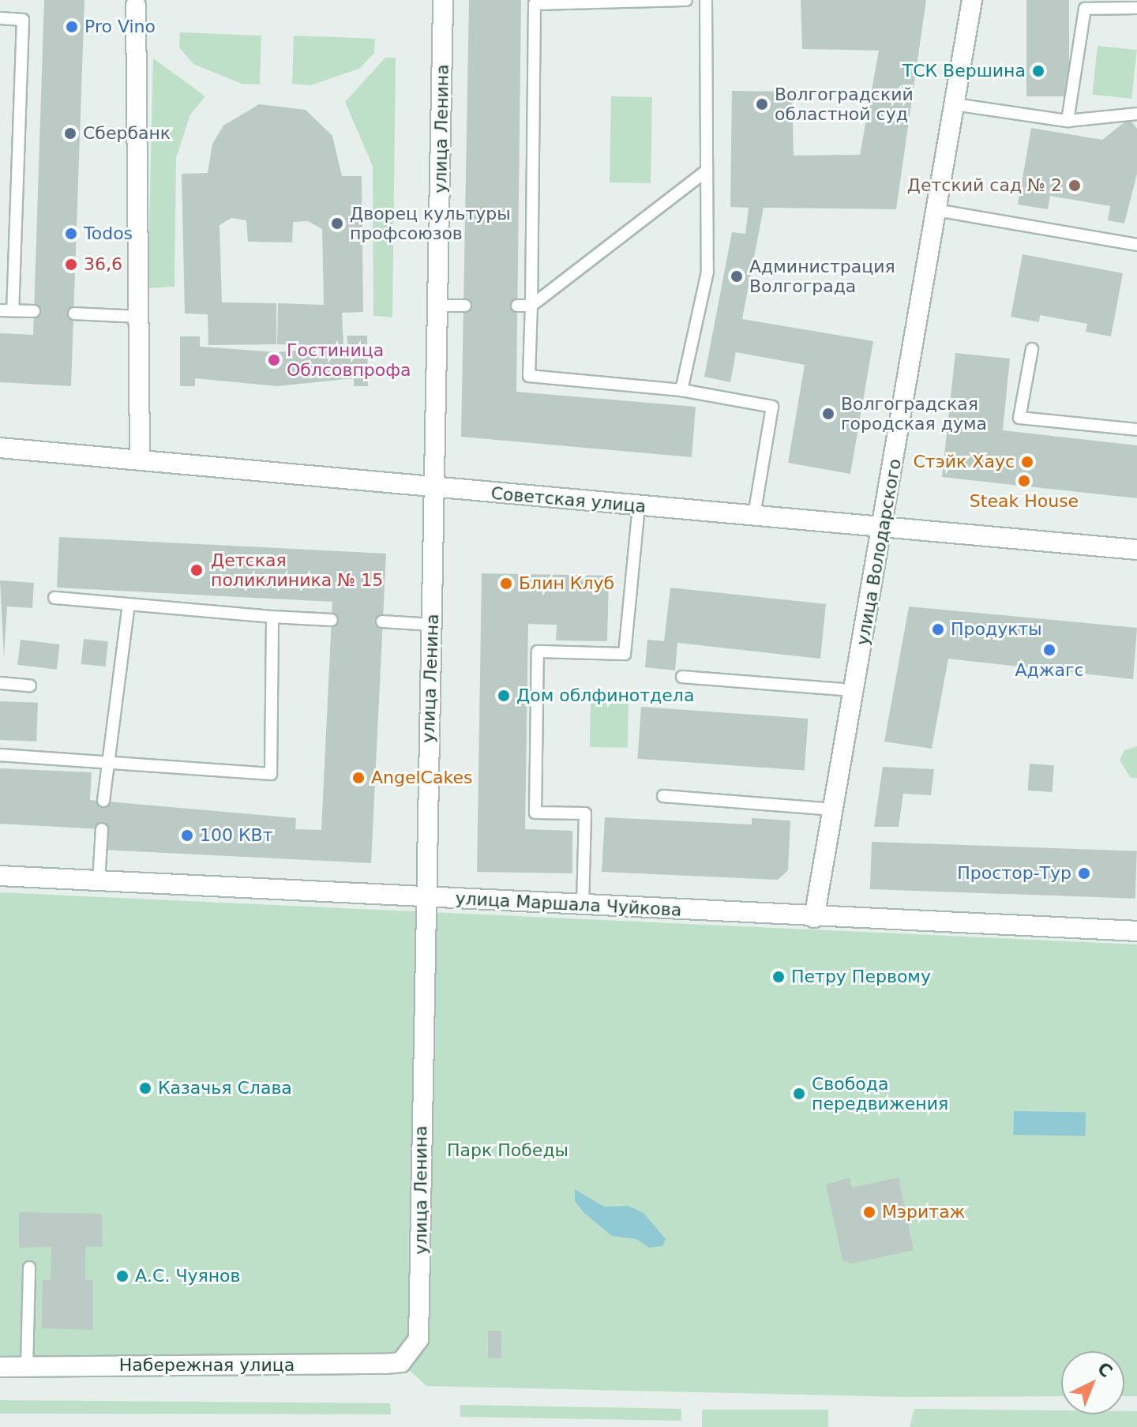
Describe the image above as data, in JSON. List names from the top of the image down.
{
  "streets": {
    "street": [
      "улица Ленина",
      "Советская улица",
      "улица Володарского",
      "улица Маршала Чуйкова",
      "Набережная улица"
    ]
  },
  "crossings": [
    ["улица Ленина", "Советская улица"],
    ["улица Ленина", "улица Маршала Чуйкова"],
    ["улица Ленина", "Набережная улица"],
    ["Советская улица", "улица Володарского"],
    ["улица Володарского", "улица Маршала Чуйкова"]
  ],
  "parks": ["Парк Победы"],
  "places": [
    "Pro Vino",
    "ТСК Вершина",
    "Волгоградский областной суд",
    "Сбербанк",
    "Детский сад № 2",
    "Дворец культуры профсоюзов",
    "Todos",
    "36,6",
    "Администрация Волгограда",
    "Гостиница Облсовпрофа",
    "Волгоградская городская дума",
    "Стэйк Хаус",
    "Steak House",
    "Детская поликлиника № 15",
    "Блин Клуб",
    "Продукты",
    "Аджагс",
    "Дом облфинотдела",
    "AngelCakes",
    "100 КВт",
    "Простор-Тур",
    "Петру Первому",
    "Казачья Слава",
    "Свобода передвижения",
    "Мэритаж",
    "А.С. Чуянов"
  ],
  "north": "top right"
}
